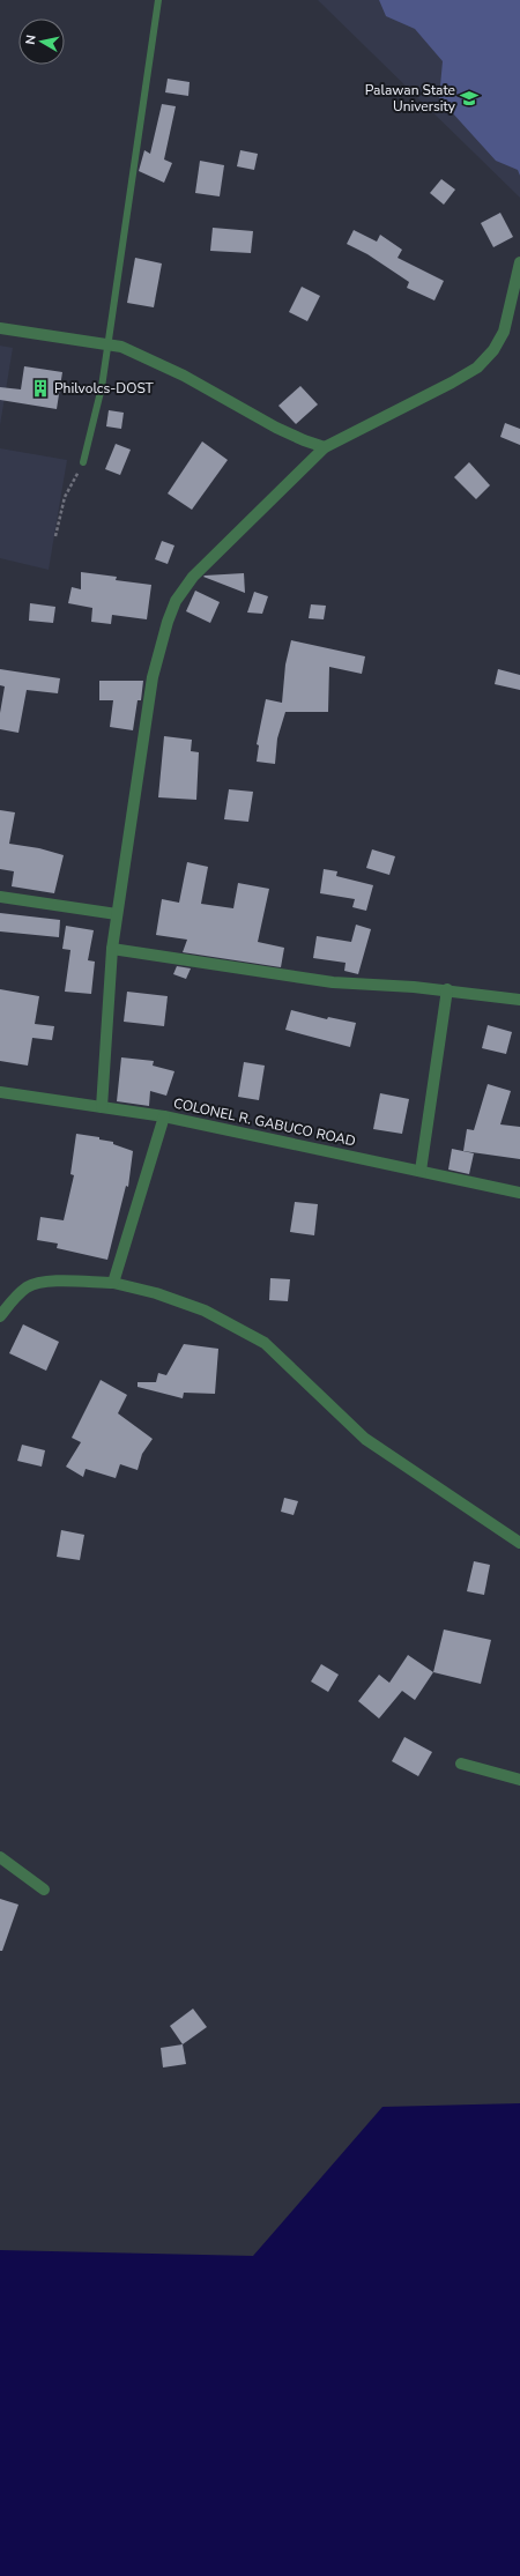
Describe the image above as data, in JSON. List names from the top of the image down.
{
  "streets": {
    "street": ["COLONEL R. GABUCO ROAD"]
  },
  "places": {
    "school or university": ["Palawan State University"],
    "building": ["Philvolcs-DOST"]
  },
  "north": "left"
}
